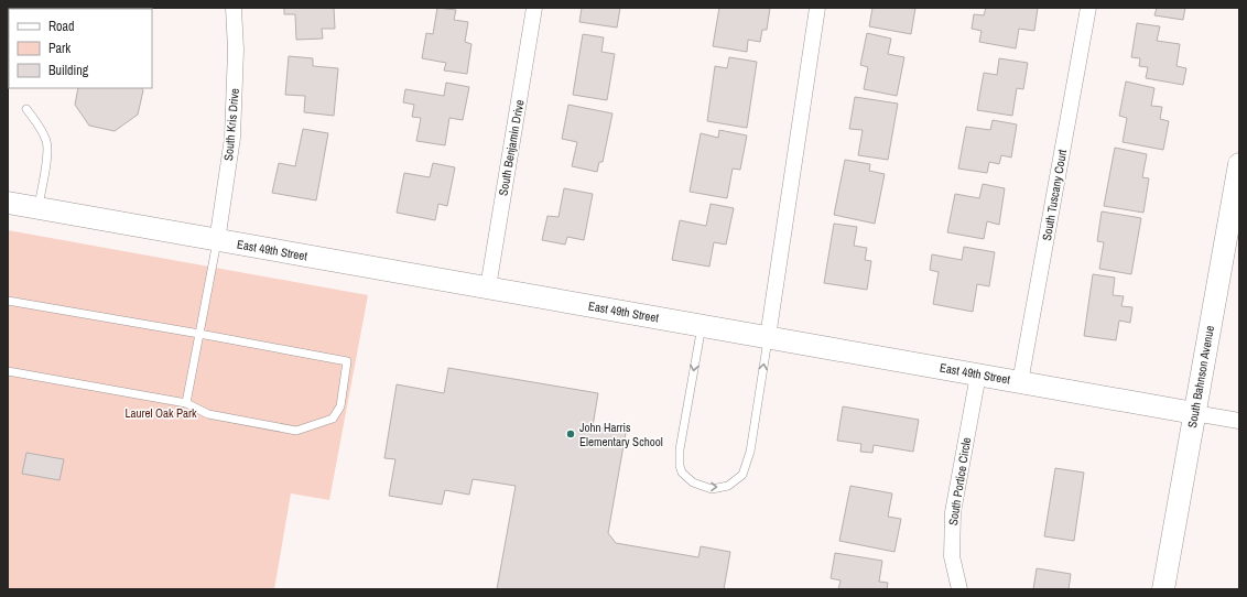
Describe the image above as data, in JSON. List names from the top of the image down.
{
  "streets": {
    "street": [
      "South Kris Drive",
      "South Benjamin Drive",
      "South Tuscany Court",
      "East 49th Street",
      "South Bahnson Avenue",
      "South Portice Circle"
    ]
  },
  "crossings": [
    ["South Kris Drive", "East 49th Street"],
    ["South Benjamin Drive", "East 49th Street"],
    ["South Tuscany Court", "East 49th Street"],
    ["East 49th Street", "South Bahnson Avenue"],
    ["East 49th Street", "South Portice Circle"]
  ],
  "parks": ["Laurel Oak Park"],
  "places": ["John Harris Elementary School"],
  "legend": ["Road", "Park", "Building"]
}
